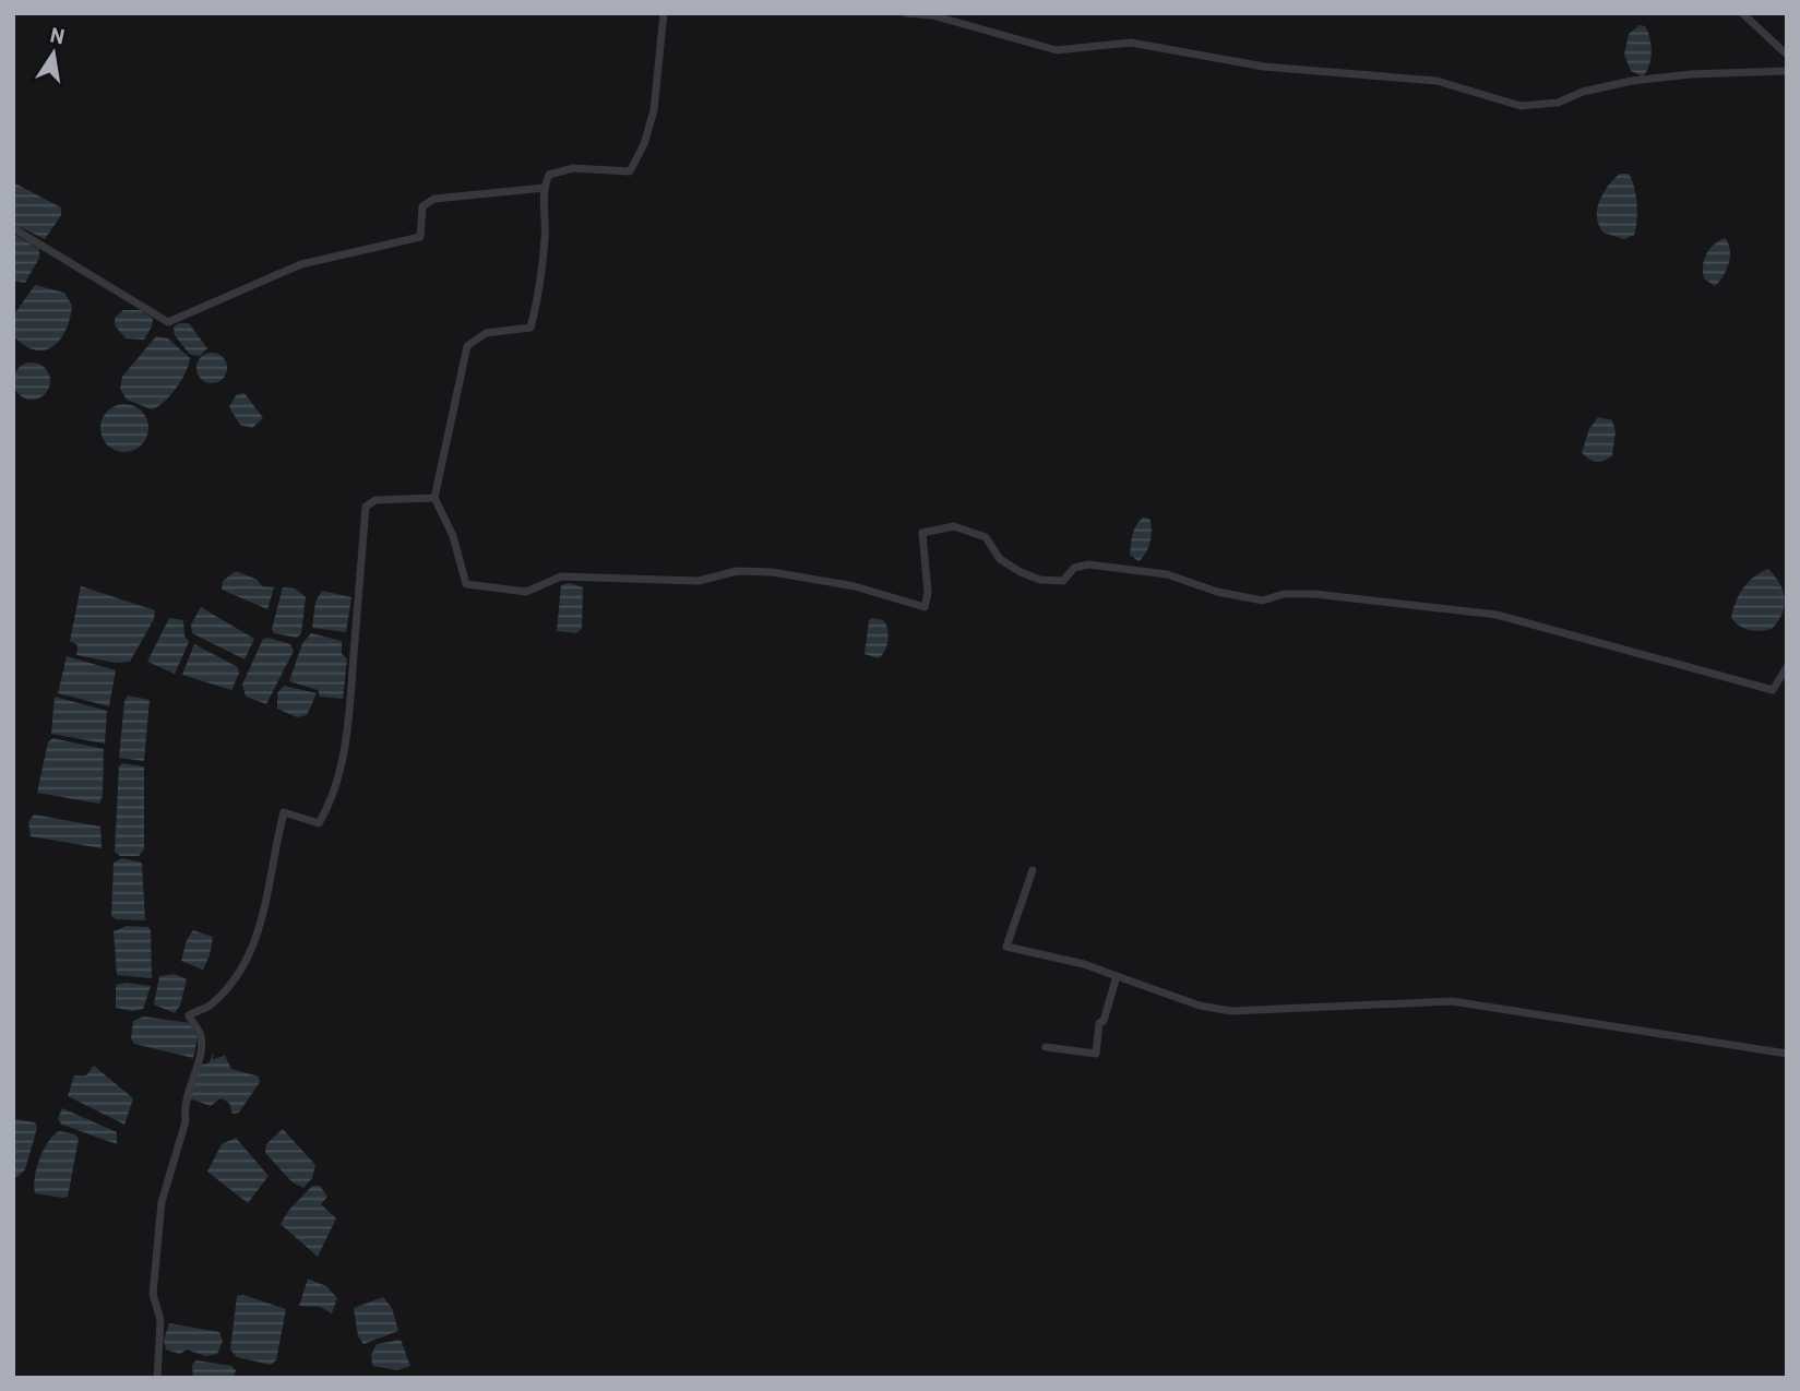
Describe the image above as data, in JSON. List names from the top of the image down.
{
  "north": "top"
}
